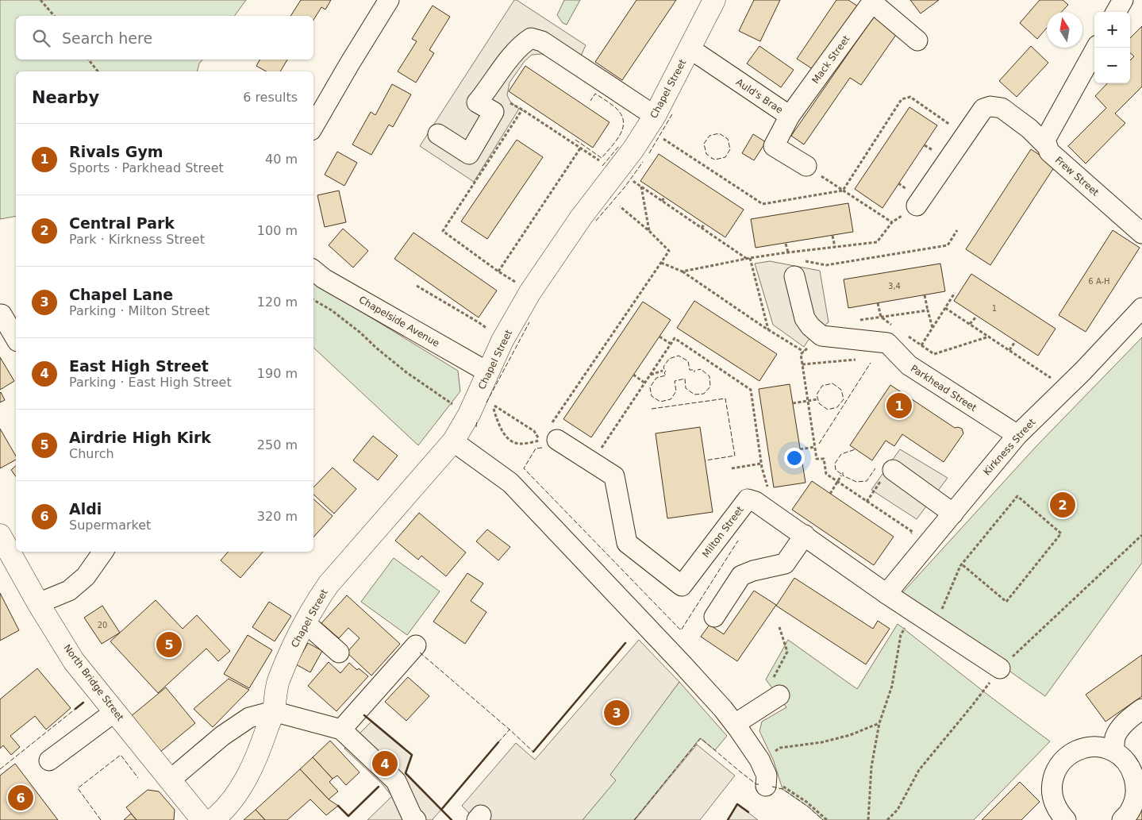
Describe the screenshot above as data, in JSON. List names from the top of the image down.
{
  "streets": {
    "main road": ["Chapel Street", "North Bridge Street"],
    "street": [
      "Mack Street",
      "Auld's Brae",
      "Frew Street",
      "Chapelside Avenue",
      "Parkhead Street",
      "Kirkness Street",
      "Milton Street"
    ]
  },
  "crossings": [
    ["Mack Street", "Auld's Brae"],
    ["Chapel Street", "Auld's Brae"],
    ["Chapel Street", "Chapelside Avenue"],
    ["Parkhead Street", "Kirkness Street"],
    ["Kirkness Street", "Milton Street"]
  ],
  "house_numbers": [
    "6 A-H",
    "3,4",
    "1",
    "20"
  ],
  "north": "top",
  "page": {
    "map_buttons": ["+", "−"],
    "search": "Search here",
    "heading": ["Nearby", "6 results"],
    "list": [
      {
        "mark": "1",
        "name": "Rivals Gym",
        "note": "Sports · Parkhead Street",
        "value": "40 m"
      },
      {
        "mark": "2",
        "name": "Central Park",
        "note": "Park · Kirkness Street",
        "value": "100 m"
      },
      {
        "mark": "3",
        "name": "Chapel Lane",
        "note": "Parking · Milton Street",
        "value": "120 m"
      },
      {
        "mark": "4",
        "name": "East High Street",
        "note": "Parking · East High Street",
        "value": "190 m"
      },
      {
        "mark": "5",
        "name": "Airdrie High Kirk",
        "note": "Church",
        "value": "250 m"
      },
      {
        "mark": "6",
        "name": "Aldi",
        "note": "Supermarket",
        "value": "320 m"
      }
    ],
    "pins": [
      "1",
      "2",
      "5",
      "3",
      "4",
      "6"
    ]
  }
}
